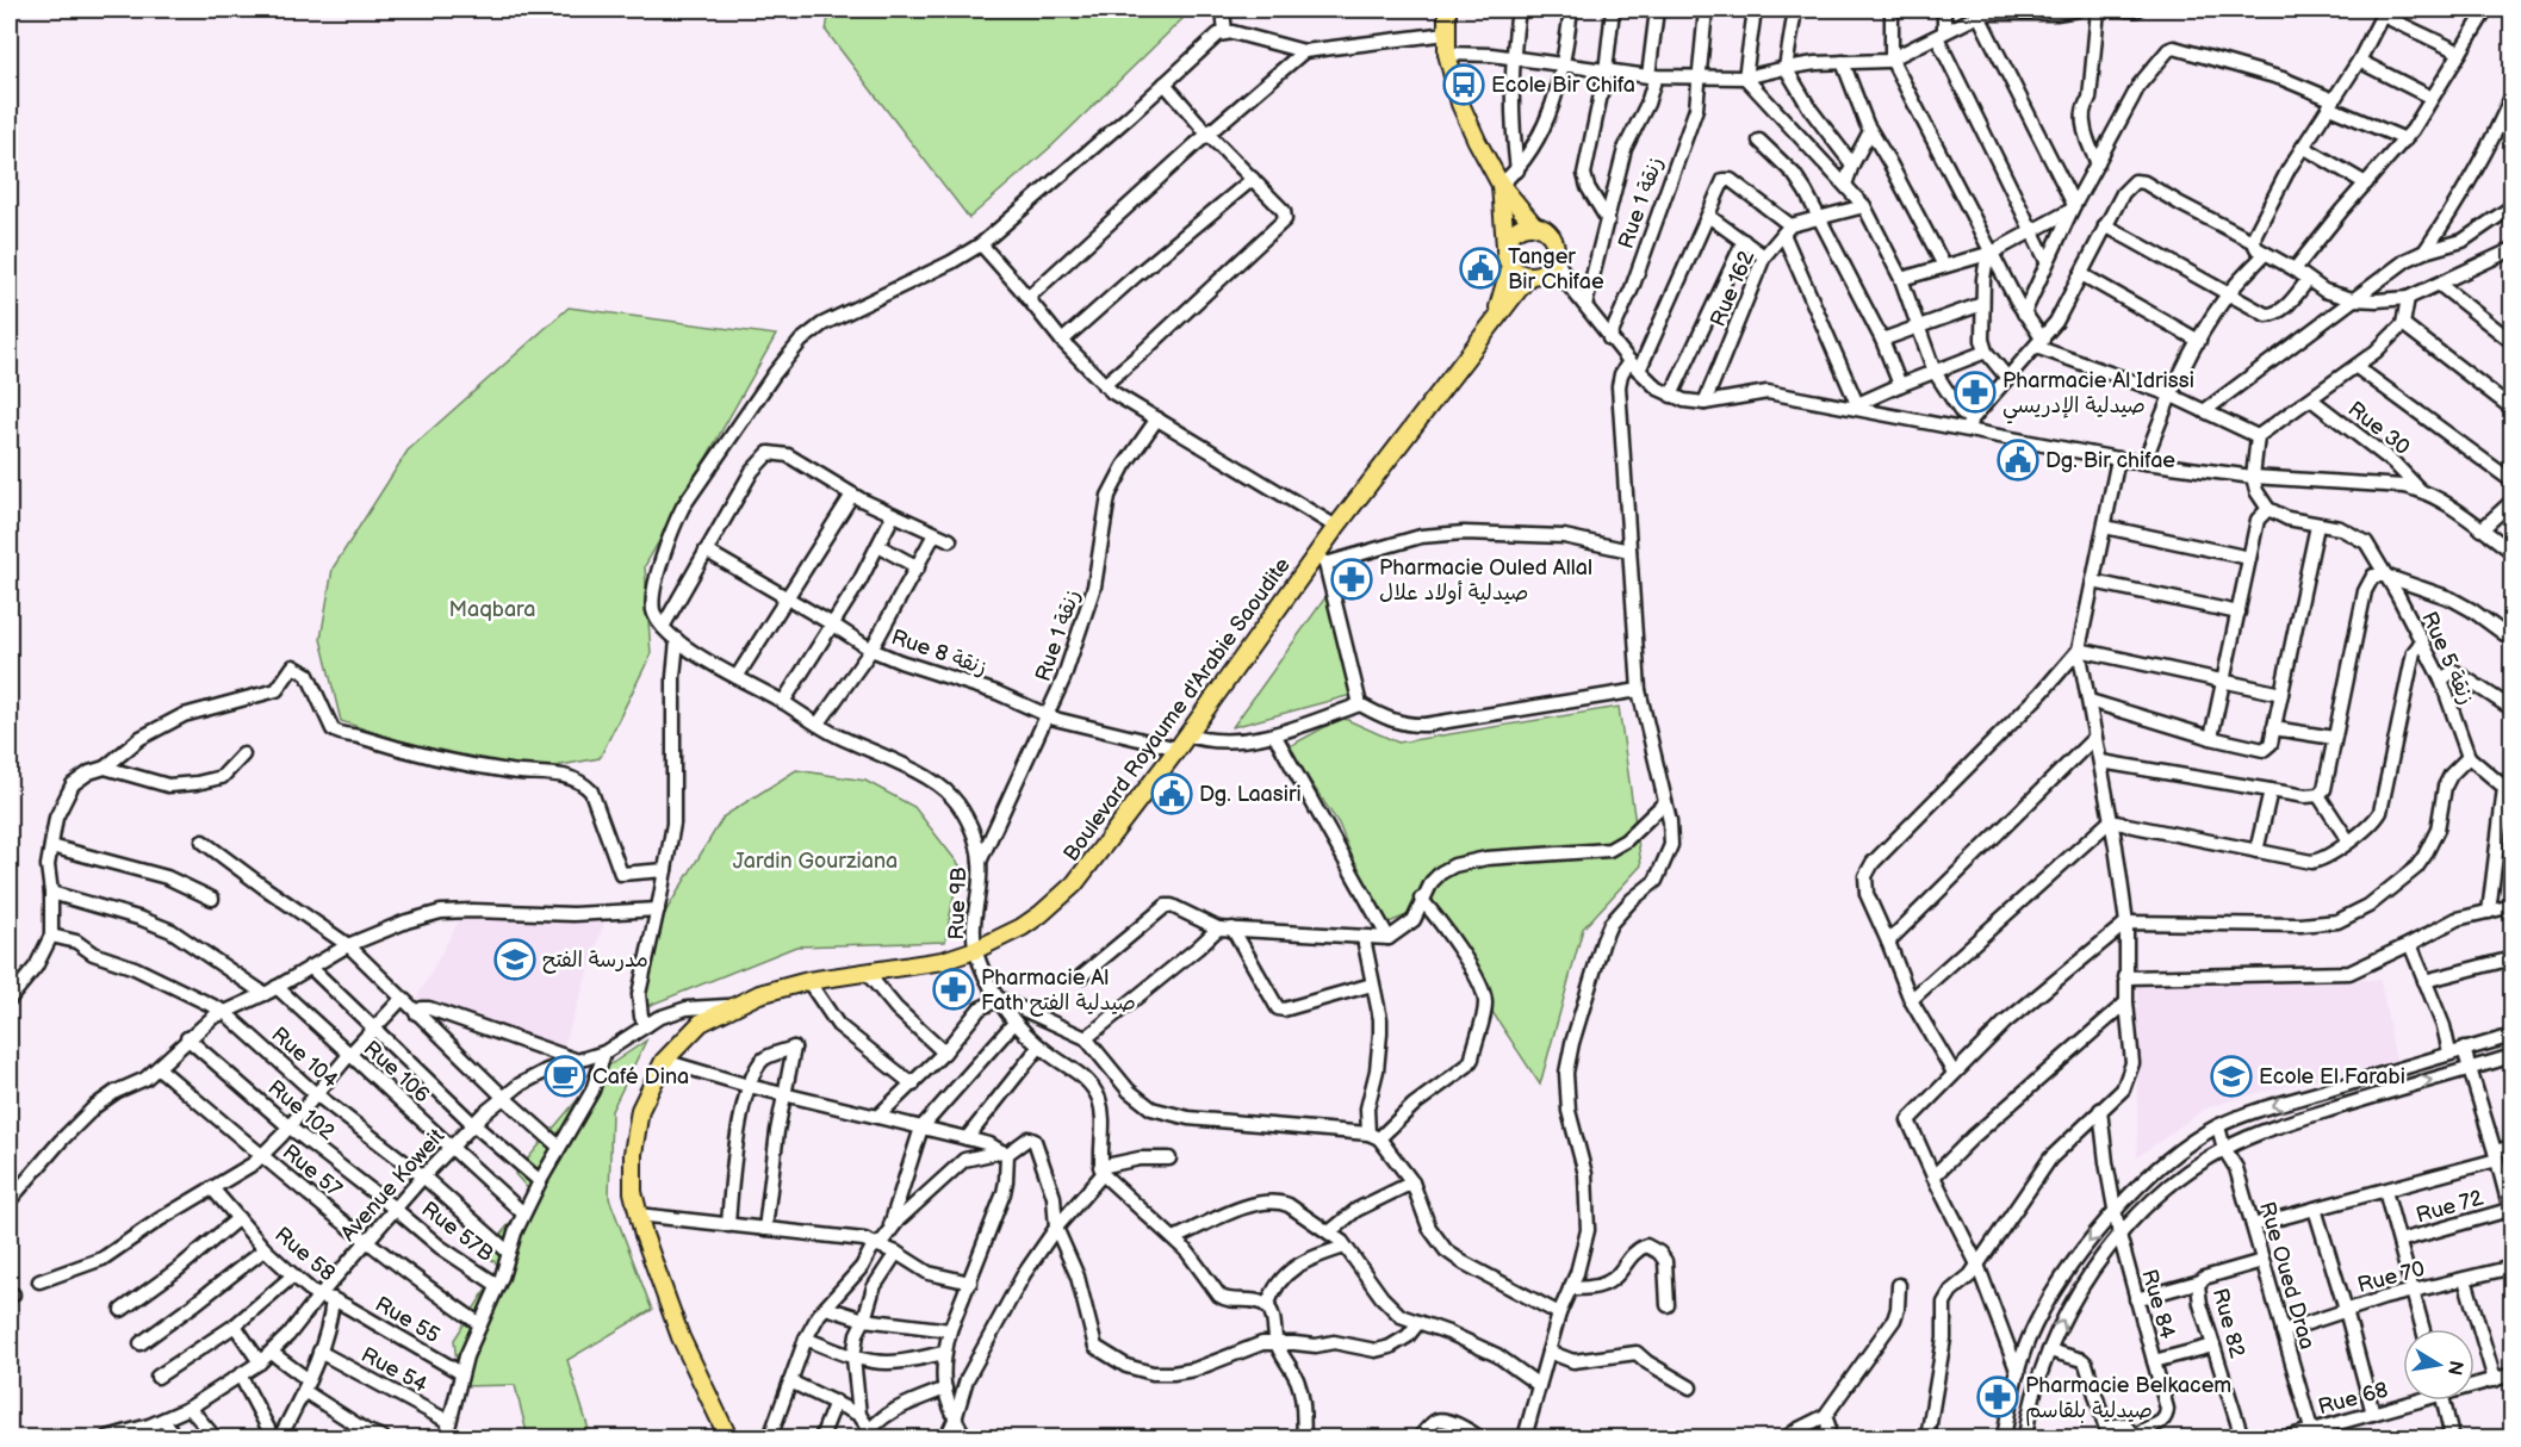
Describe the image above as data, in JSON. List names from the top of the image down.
{
  "streets": {
    "main road": ["Boulevard Royaume d'Arabie Saoudite"],
    "street": [
      "Rue 1 زنقة",
      "Rue 162",
      "Rue 30",
      "Rue 8 زنقة",
      "Rue 5 زنقة",
      "Rue 9B",
      "Rue 104",
      "Rue 106",
      "Rue 102",
      "Rue 57",
      "Avenue Koweit",
      "Rue 72",
      "Rue 57B",
      "Rue 58",
      "Rue Oued Draa",
      "Rue 70",
      "Rue 84",
      "Rue 55",
      "Rue 82",
      "Rue 54",
      "Rue 68"
    ]
  },
  "crossings": [
    ["Rue 1 زنقة", "Rue 8 زنقة"],
    ["Rue 1 زنقة", "Rue 9B"],
    ["Rue 8 زنقة", "Boulevard Royaume d'Arabie Saoudite"],
    ["Boulevard Royaume d'Arabie Saoudite", "Rue 9B"],
    ["Boulevard Royaume d'Arabie Saoudite", "Avenue Koweit"],
    ["Rue 104", "Avenue Koweit"],
    ["Rue 106", "Avenue Koweit"],
    ["Rue 102", "Avenue Koweit"],
    ["Rue 102", "Rue 57B"],
    ["Rue 57", "Avenue Koweit"],
    ["Avenue Koweit", "Rue 57B"],
    ["Avenue Koweit", "Rue 58"],
    ["Rue 58", "Rue 55"],
    ["Rue 58", "Rue 54"],
    ["Rue Oued Draa", "Rue 70"],
    ["Rue Oued Draa", "Rue 82"],
    ["Rue Oued Draa", "Rue 68"]
  ],
  "parks": ["Maqbara", "Jardin Gourziana"],
  "places": {
    "bus stop": ["Ecole Bir Chifa"],
    "public building": ["Tanger Bir Chifae", "Dg. Bir chifae", "Dg. Laasiri"],
    "pharmacy": [
      "Pharmacie Al Idrissi صيدلية الإدريسي",
      "Pharmacie Ouled Allal صيدلية أولاد علال",
      "Pharmacie Al Fath صيدلية الفتح",
      "Pharmacie Belkacem صيدلية بلقاسم"
    ],
    "school or university": ["مدرسة الفتح", "Ecole El Farabi"],
    "cafe": ["Café Dina"]
  },
  "north": "right"
}
